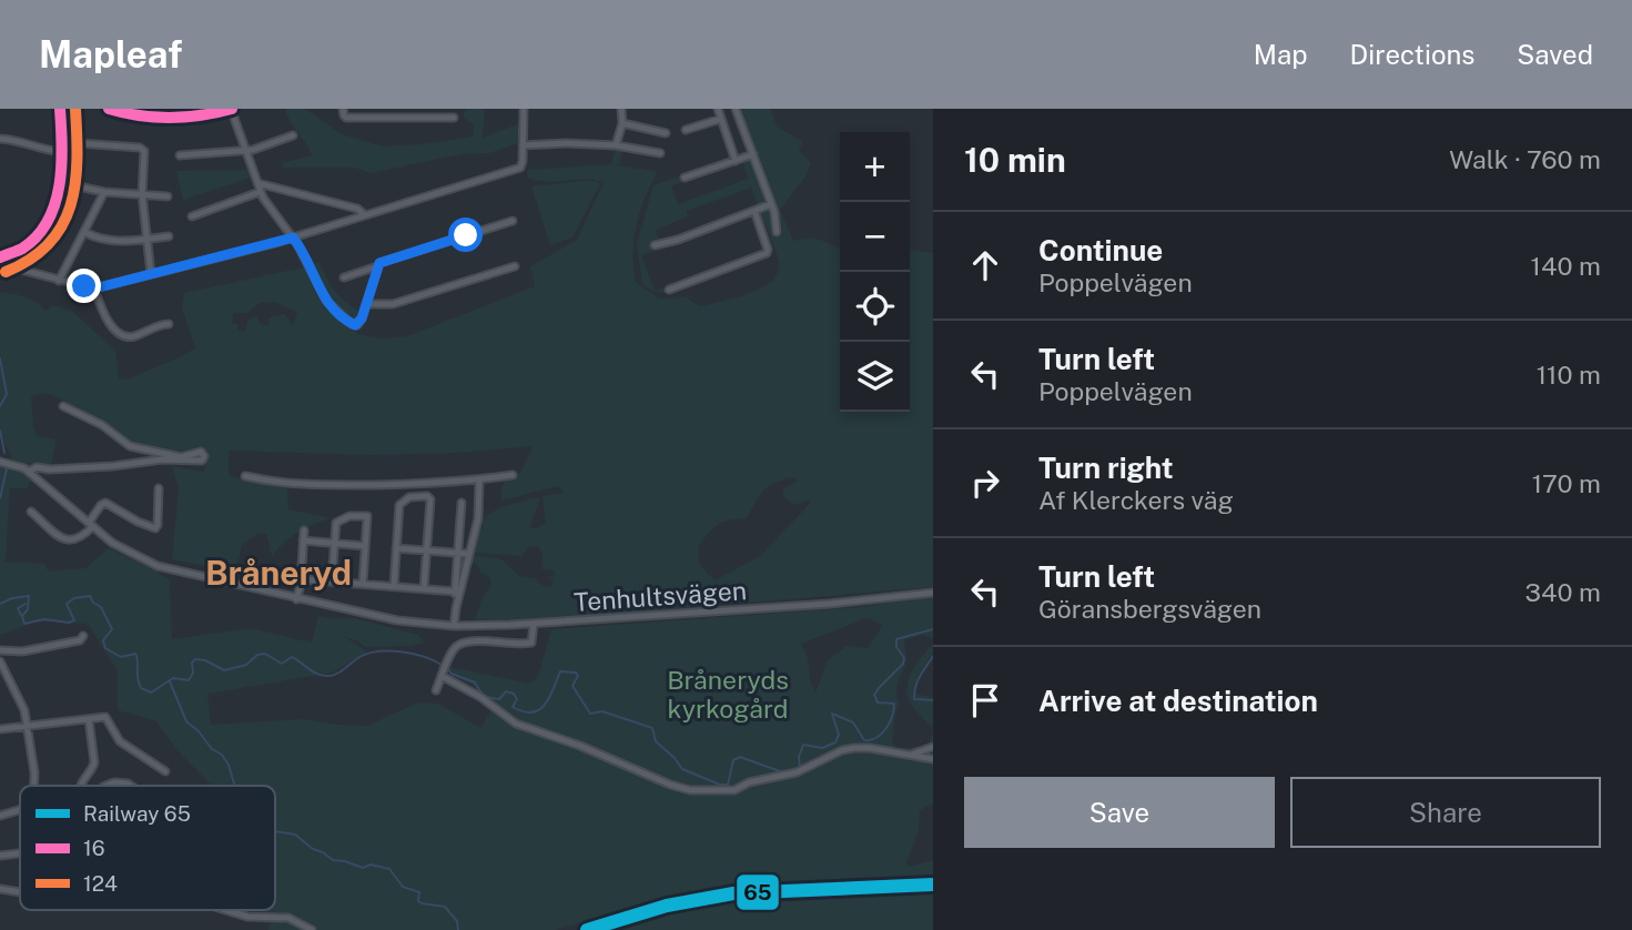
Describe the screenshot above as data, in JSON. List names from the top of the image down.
{
  "streets": {
    "street": ["Tenhultsvägen"]
  },
  "districts": ["Bråneryd"],
  "parks": ["Bråneryds kyrkogård"],
  "lines": ["transit line 16", "transit line 124", "rail line 65"],
  "legend": ["Railway 65", "16", "124"],
  "page": {
    "header": "Mapleaf",
    "nav": ["Map", "Directions", "Saved"],
    "heading": ["10 min", "Walk · 760 m"],
    "map_buttons": ["+", "−"],
    "list": [
      ["Continue", "Poppelvägen", "140 m"],
      ["Turn left", "Poppelvägen", "110 m"],
      ["Turn right", "Af Klerckers väg", "170 m"],
      ["Turn left", "Göransbergsvägen", "340 m"],
      "Arrive at destination"
    ],
    "buttons": ["Save", "Share"]
  }
}
